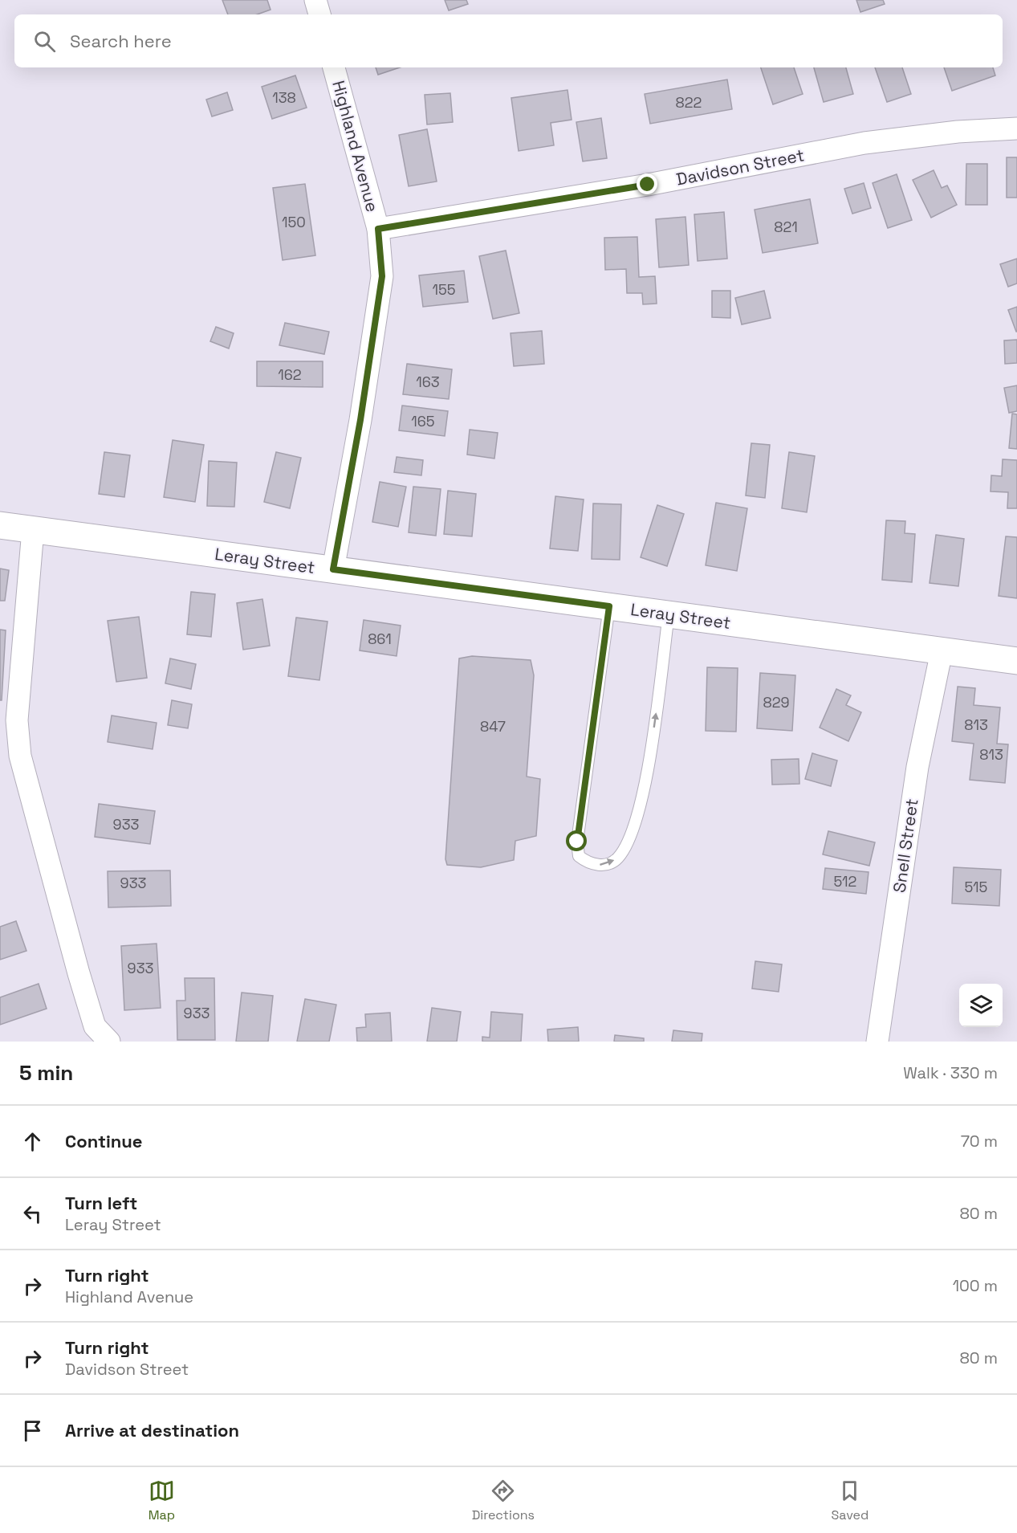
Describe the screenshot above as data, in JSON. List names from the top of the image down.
{
  "streets": {
    "main road": ["Leray Street"],
    "street": ["Highland Avenue", "Davidson Street", "Snell Street"]
  },
  "crossings": [
    ["Highland Avenue", "Davidson Street"],
    ["Highland Avenue", "Leray Street"],
    ["Leray Street", "Snell Street"]
  ],
  "house_numbers": [
    "138",
    "822",
    "150",
    "821",
    "155",
    "162",
    "163",
    "165",
    "861",
    "829",
    "813",
    "847",
    "813",
    "933",
    "512",
    "933",
    "515",
    "933",
    "933"
  ],
  "page": {
    "search": "Search here",
    "heading": ["5 min", "Walk · 330 m"],
    "list": [
      ["Continue", "70 m"],
      ["Turn left", "Leray Street", "80 m"],
      ["Turn right", "Highland Avenue", "100 m"],
      ["Turn right", "Davidson Street", "80 m"],
      "Arrive at destination"
    ],
    "nav": ["Map", "Directions", "Saved"]
  }
}
